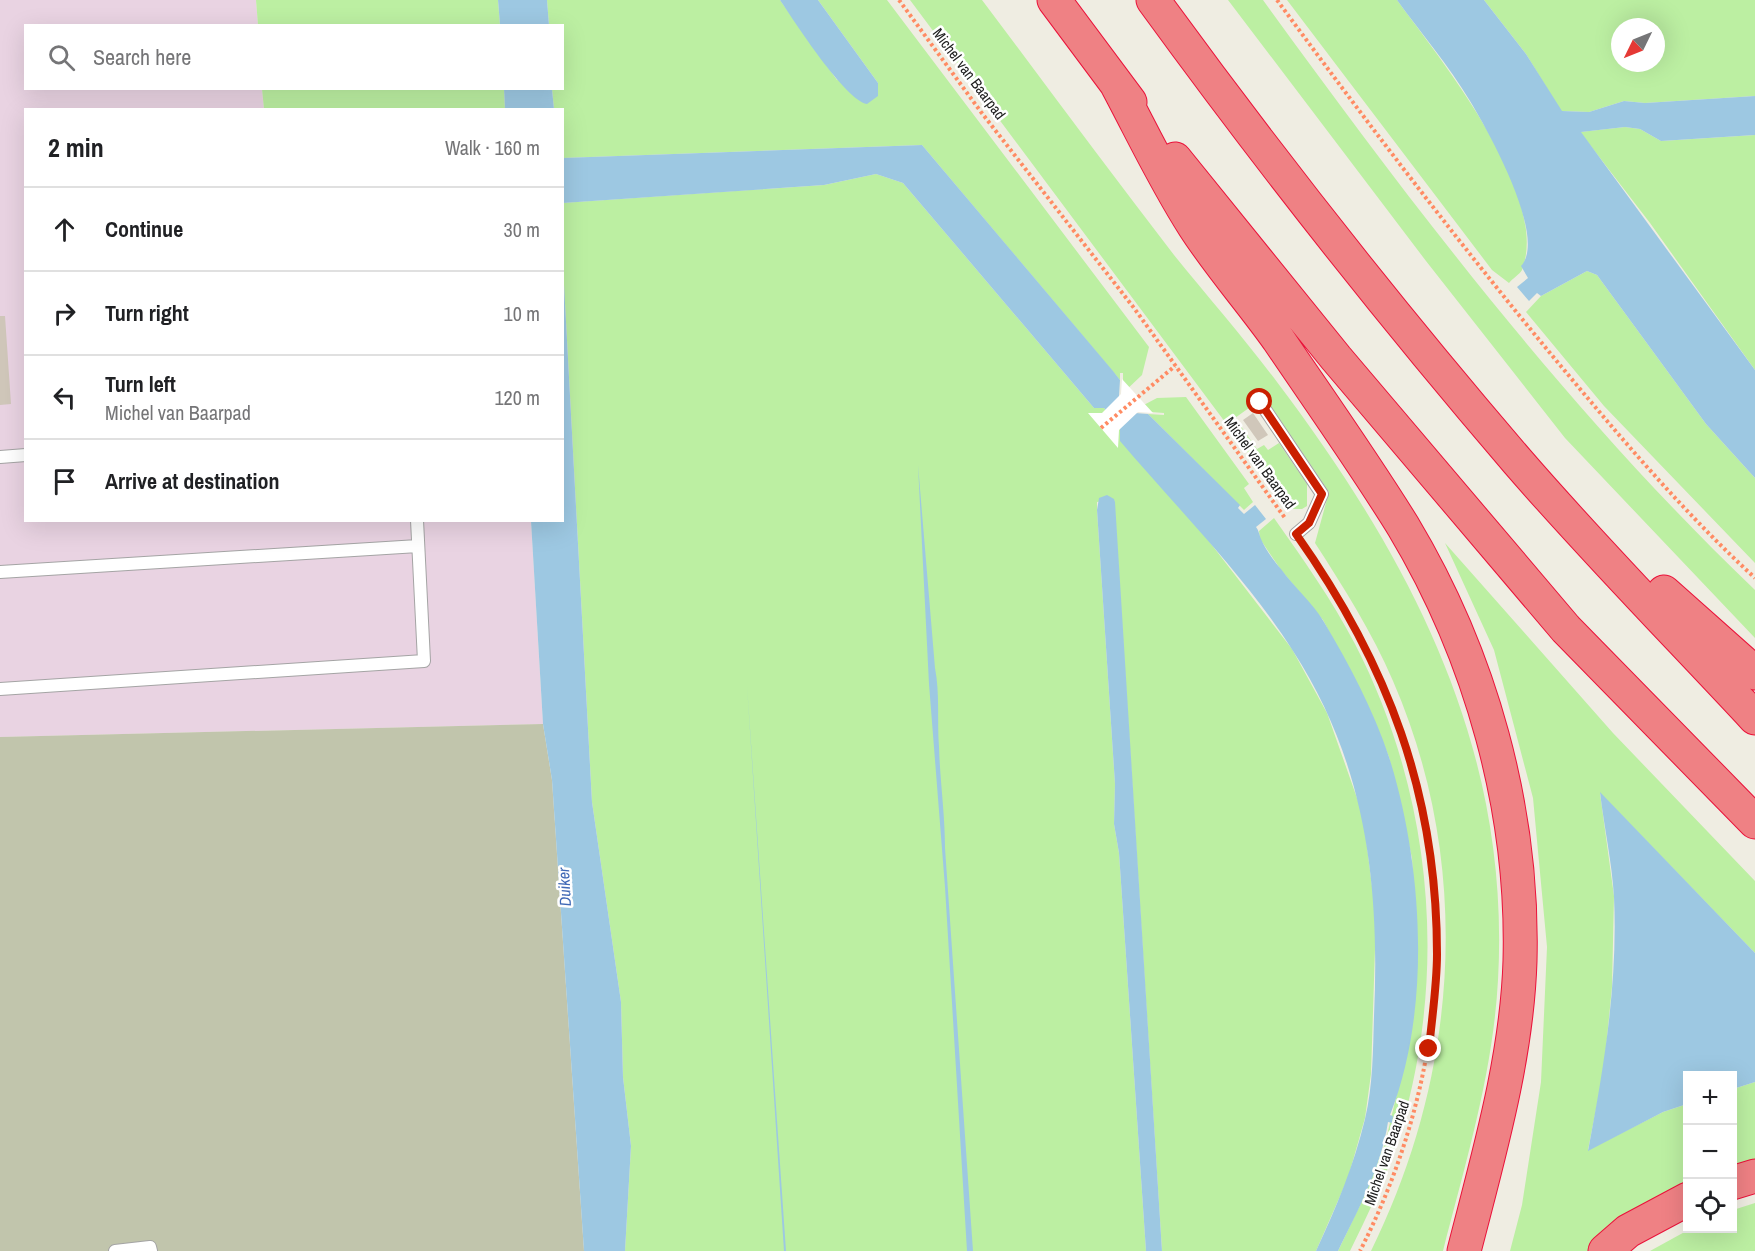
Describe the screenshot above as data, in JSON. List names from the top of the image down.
{
  "streets": {
    "path": ["Michel van Baarpad"]
  },
  "water": ["Duiker"],
  "north": "bottom left",
  "page": {
    "search": "Search here",
    "heading": ["2 min", "Walk · 160 m"],
    "list": [
      ["Continue", "30 m"],
      ["Turn right", "10 m"],
      ["Turn left", "Michel van Baarpad", "120 m"],
      "Arrive at destination"
    ],
    "map_buttons": ["+", "−"]
  }
}
